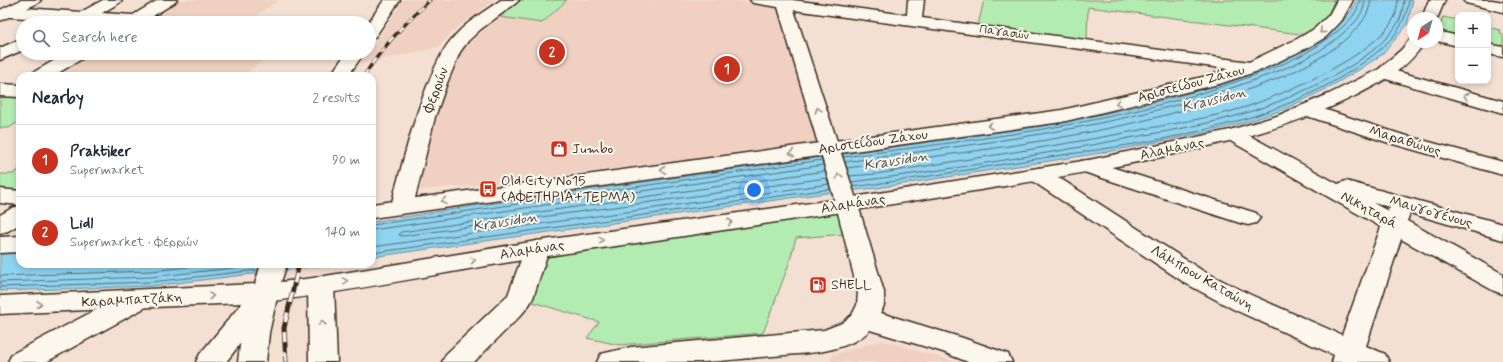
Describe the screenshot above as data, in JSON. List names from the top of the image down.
{
  "streets": {
    "street": [
      "Παγασών",
      "Αριστείδου Ζάχου",
      "Φερρών",
      "Μαραθώνος",
      "Αλαμάνας",
      "Νικηταρά",
      "Μαυγογένους",
      "Λάμπρου Κατσώνη",
      "Καραμπατζάκη"
    ]
  },
  "crossings": [
    ["Παγασών", "Αριστείδου Ζάχου"],
    ["Αριστείδου Ζάχου", "Φερρών"],
    ["Μαραθώνος", "Αλαμάνας"],
    ["Αλαμάνας", "Νικηταρά"],
    ["Αλαμάνας", "Λάμπρου Κατσώνη"],
    ["Αλαμάνας", "Καραμπατζάκη"],
    ["Νικηταρά", "Μαυγογένους"]
  ],
  "one_way": ["Αριστείδου Ζάχου"],
  "water": ["Kravsidon"],
  "places": {
    "shop": ["Jumbo"],
    "bus stop": ["Old City Νο15 (ΑΦΕΤΗΡΙΑ+ΤΕΡΜΑ)"],
    "fuel station": ["SHELL"]
  },
  "north": "bottom left",
  "page": {
    "map_buttons": ["+", "−"],
    "search": "Search here",
    "pins": ["2", "1"],
    "heading": ["Nearby", "2 results"],
    "list": [
      {
        "mark": "1",
        "name": "Praktiker",
        "note": "Supermarket",
        "value": "90 m"
      },
      {
        "mark": "2",
        "name": "Lidl",
        "note": "Supermarket · Φερρών",
        "value": "140 m"
      }
    ]
  }
}
